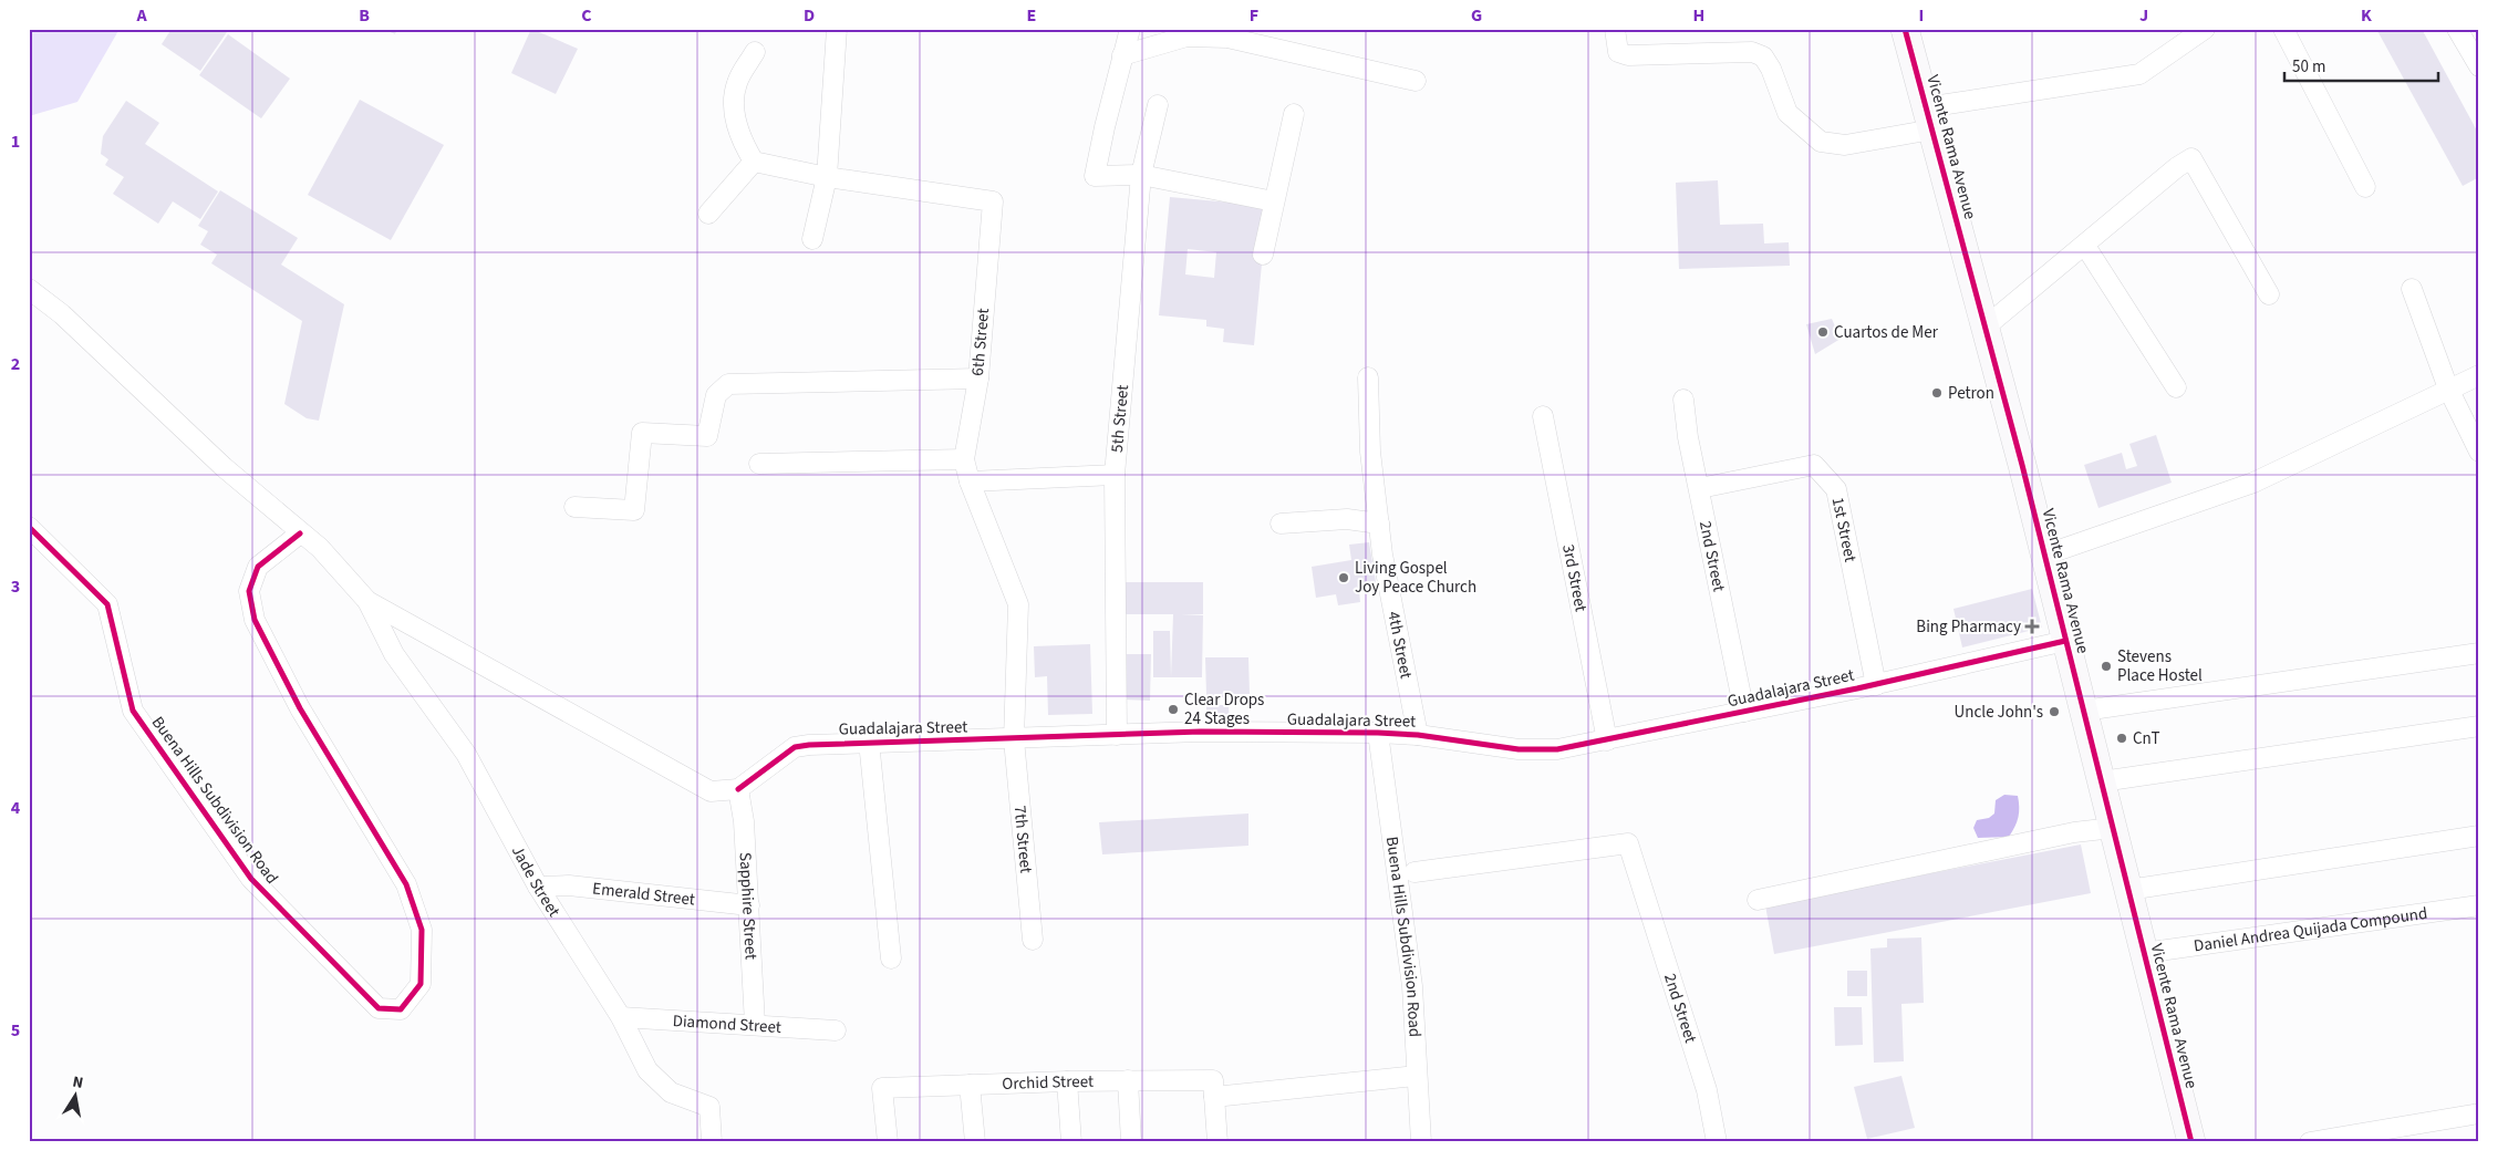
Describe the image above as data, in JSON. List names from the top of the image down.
{
  "streets": {
    "main road": ["Vicente Rama Avenue"],
    "street": [
      "6th Street",
      "5th Street",
      "1st Street",
      "2nd Street",
      "3rd Street",
      "4th Street",
      "Guadalajara Street",
      "Buena Hills Subdivision Road",
      "7th Street",
      "Jade Street",
      "Emerald Street",
      "Sapphire Street",
      "Daniel Andrea Quijada Compound",
      "Diamond Street",
      "Orchid Street"
    ]
  },
  "crossings": [
    ["Vicente Rama Avenue", "Guadalajara Street"],
    ["Vicente Rama Avenue", "Daniel Andrea Quijada Compound"],
    ["6th Street", "Guadalajara Street"],
    ["6th Street", "7th Street"],
    ["5th Street", "Guadalajara Street"],
    ["1st Street", "2nd Street"],
    ["1st Street", "Guadalajara Street"],
    ["2nd Street", "Guadalajara Street"],
    ["3rd Street", "Guadalajara Street"],
    ["4th Street", "Guadalajara Street"],
    ["Guadalajara Street", "Buena Hills Subdivision Road"],
    ["Guadalajara Street", "7th Street"],
    ["Guadalajara Street", "Sapphire Street"],
    ["Buena Hills Subdivision Road", "Orchid Street"],
    ["Jade Street", "Emerald Street"],
    ["Jade Street", "Diamond Street"],
    ["Emerald Street", "Sapphire Street"],
    ["Sapphire Street", "Diamond Street"]
  ],
  "places": {
    "other": [
      "Cuartos de Mer",
      "Petron",
      "Living Gospel Joy Peace Church",
      "Stevens Place Hostel",
      "Clear Drops 24 Stages",
      "Uncle John's",
      "CnT"
    ],
    "health": ["Bing Pharmacy"]
  },
  "scale_bar": "50 m",
  "north": "top",
  "grid": {
    "columns": [
      "A",
      "B",
      "C",
      "D",
      "E",
      "F",
      "G",
      "H",
      "I",
      "J",
      "K"
    ],
    "rows": [
      "1",
      "2",
      "3",
      "4",
      "5"
    ]
  }
}
